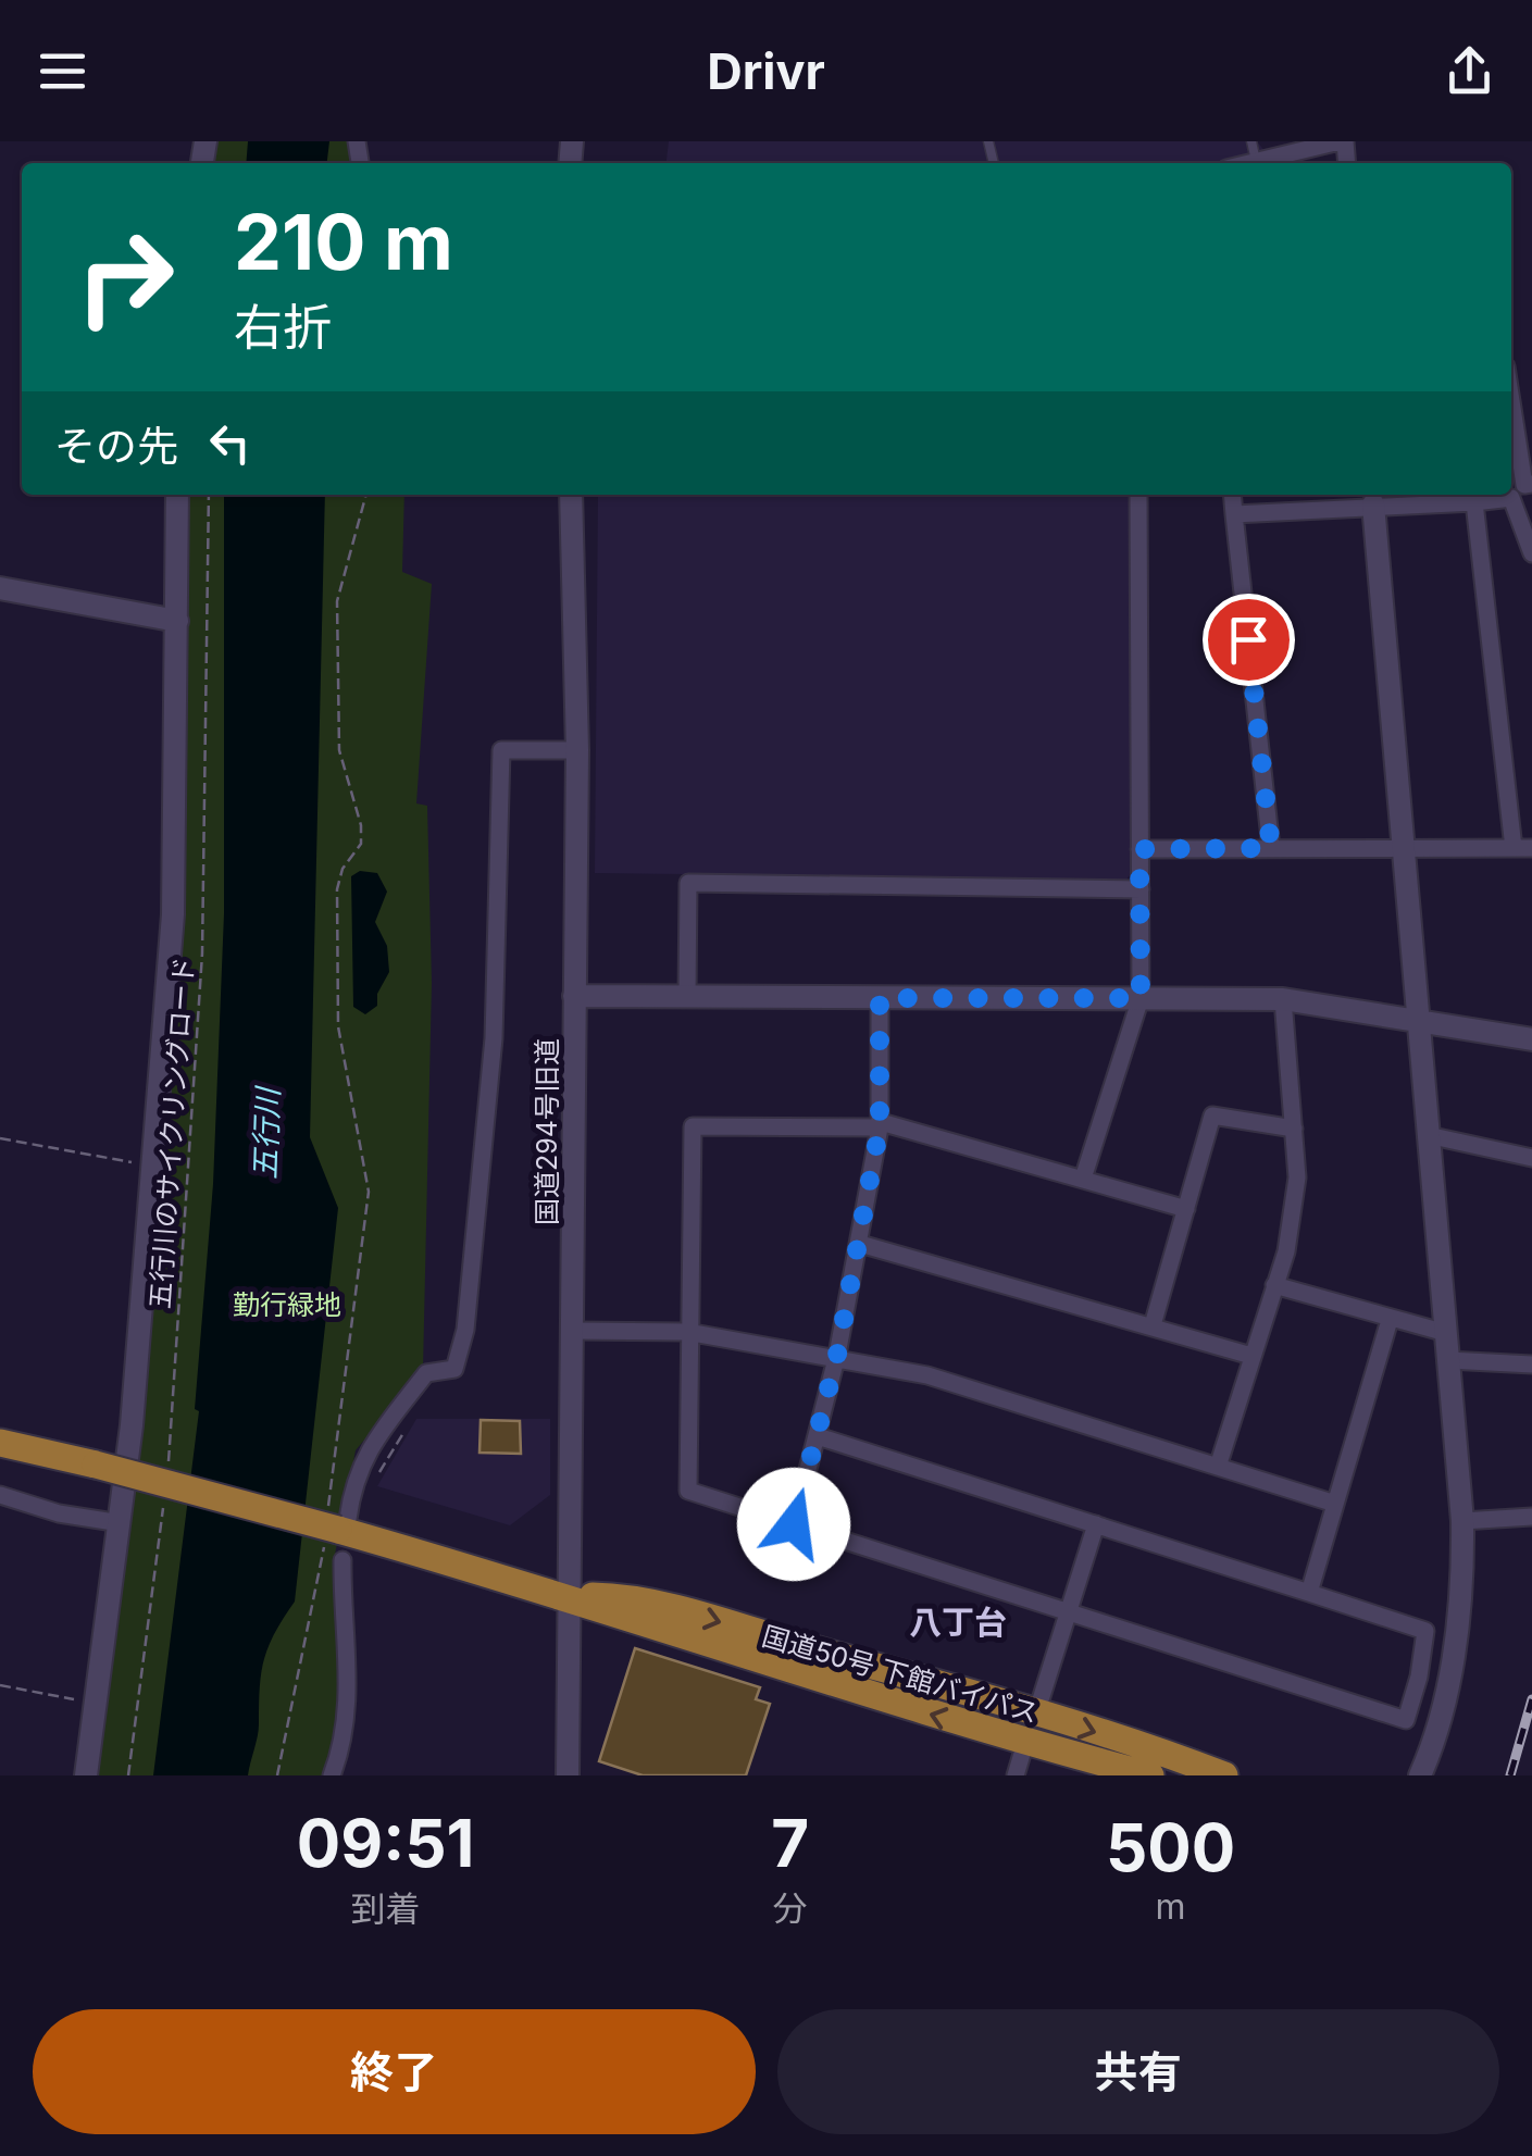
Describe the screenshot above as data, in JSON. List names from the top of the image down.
{
  "streets": {
    "highway": ["国道50号 下館バイパス"],
    "street": ["国道294号旧道"],
    "path": ["五行川のサイクリングロード"]
  },
  "crossings": [
    ["国道294号旧道", "国道50号 下館バイパス"]
  ],
  "districts": ["八丁台"],
  "water": ["五行川"],
  "parks": ["勤行緑地"],
  "page": {
    "header": "Drivr",
    "turn": ["210 m", "右折"],
    "then": "その先",
    "eta": [
      "09:51",
      "到着",
      "7",
      "分",
      "500",
      "m"
    ],
    "buttons": ["終了", "共有"]
  }
}
